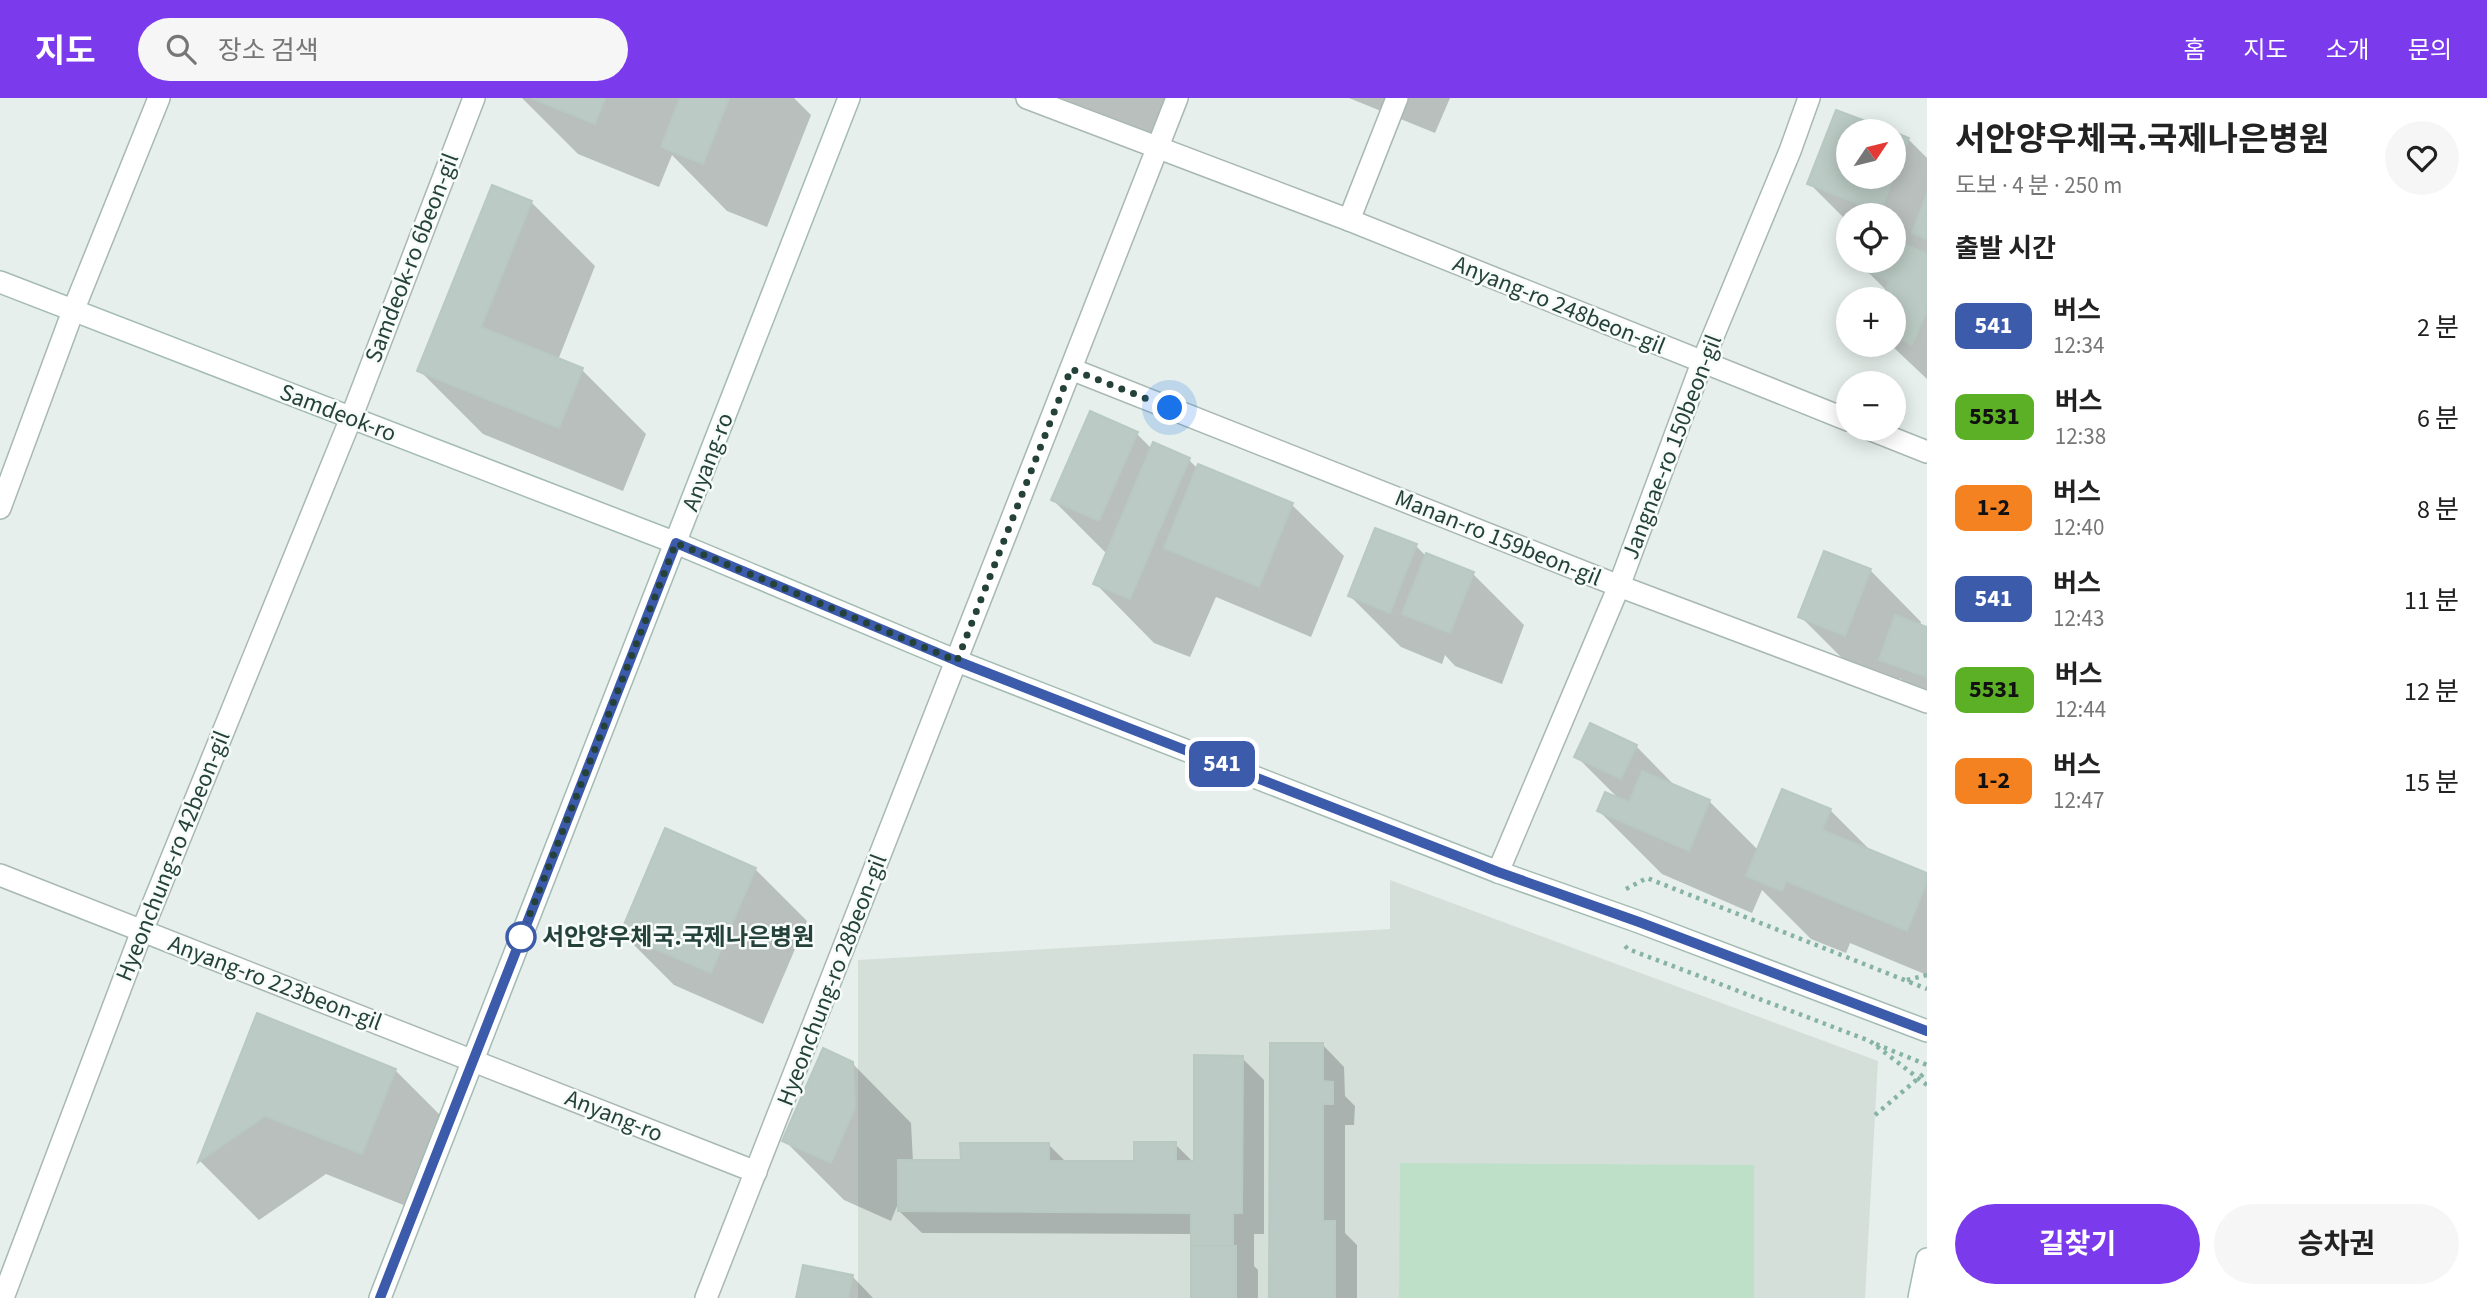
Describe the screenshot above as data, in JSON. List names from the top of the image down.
{
  "streets": {
    "street": [
      "Samdeok-ro 6beon-gil",
      "Anyang-ro 248beon-gil",
      "Samdeok-ro",
      "Jangnae-ro 150beon-gil",
      "Anyang-ro",
      "Manan-ro 159beon-gil",
      "Hyeonchung-ro 42beon-gil",
      "Hyeonchung-ro 28beon-gil",
      "Anyang-ro 223beon-gil"
    ]
  },
  "crossings": [
    ["Samdeok-ro 6beon-gil", "Samdeok-ro"],
    ["Samdeok-ro 6beon-gil", "Hyeonchung-ro 42beon-gil"],
    ["Anyang-ro 248beon-gil", "Jangnae-ro 150beon-gil"],
    ["Anyang-ro 248beon-gil", "Hyeonchung-ro 28beon-gil"],
    ["Samdeok-ro", "Jangnae-ro 150beon-gil"],
    ["Samdeok-ro", "Anyang-ro"],
    ["Samdeok-ro", "Hyeonchung-ro 42beon-gil"],
    ["Samdeok-ro", "Hyeonchung-ro 28beon-gil"],
    ["Jangnae-ro 150beon-gil", "Manan-ro 159beon-gil"],
    ["Anyang-ro", "Hyeonchung-ro 28beon-gil"],
    ["Anyang-ro", "Anyang-ro 223beon-gil"],
    ["Manan-ro 159beon-gil", "Hyeonchung-ro 28beon-gil"],
    ["Hyeonchung-ro 42beon-gil", "Anyang-ro 223beon-gil"]
  ],
  "places": ["서안양우체국.국제나은병원"],
  "lines": ["bus line 541"],
  "north": "top right",
  "page": {
    "header": "지도",
    "search": "장소 검색",
    "nav": [
      "홈",
      "지도",
      "소개",
      "문의"
    ],
    "on_map": "541",
    "heading": [
      ["서안양우체국.국제나은병원", "도보 · 4 분 · 250 m"],
      "출발 시간"
    ],
    "map_buttons": ["+", "−"],
    "list": [
      {
        "mark": "541",
        "name": "버스",
        "note": "12:34",
        "value": "2 분"
      },
      {
        "mark": "5531",
        "name": "버스",
        "note": "12:38",
        "value": "6 분"
      },
      {
        "mark": "1-2",
        "name": "버스",
        "note": "12:40",
        "value": "8 분"
      },
      {
        "mark": "541",
        "name": "버스",
        "note": "12:43",
        "value": "11 분"
      },
      {
        "mark": "5531",
        "name": "버스",
        "note": "12:44",
        "value": "12 분"
      },
      {
        "mark": "1-2",
        "name": "버스",
        "note": "12:47",
        "value": "15 분"
      }
    ],
    "buttons": ["길찾기", "승차권"]
  }
}
